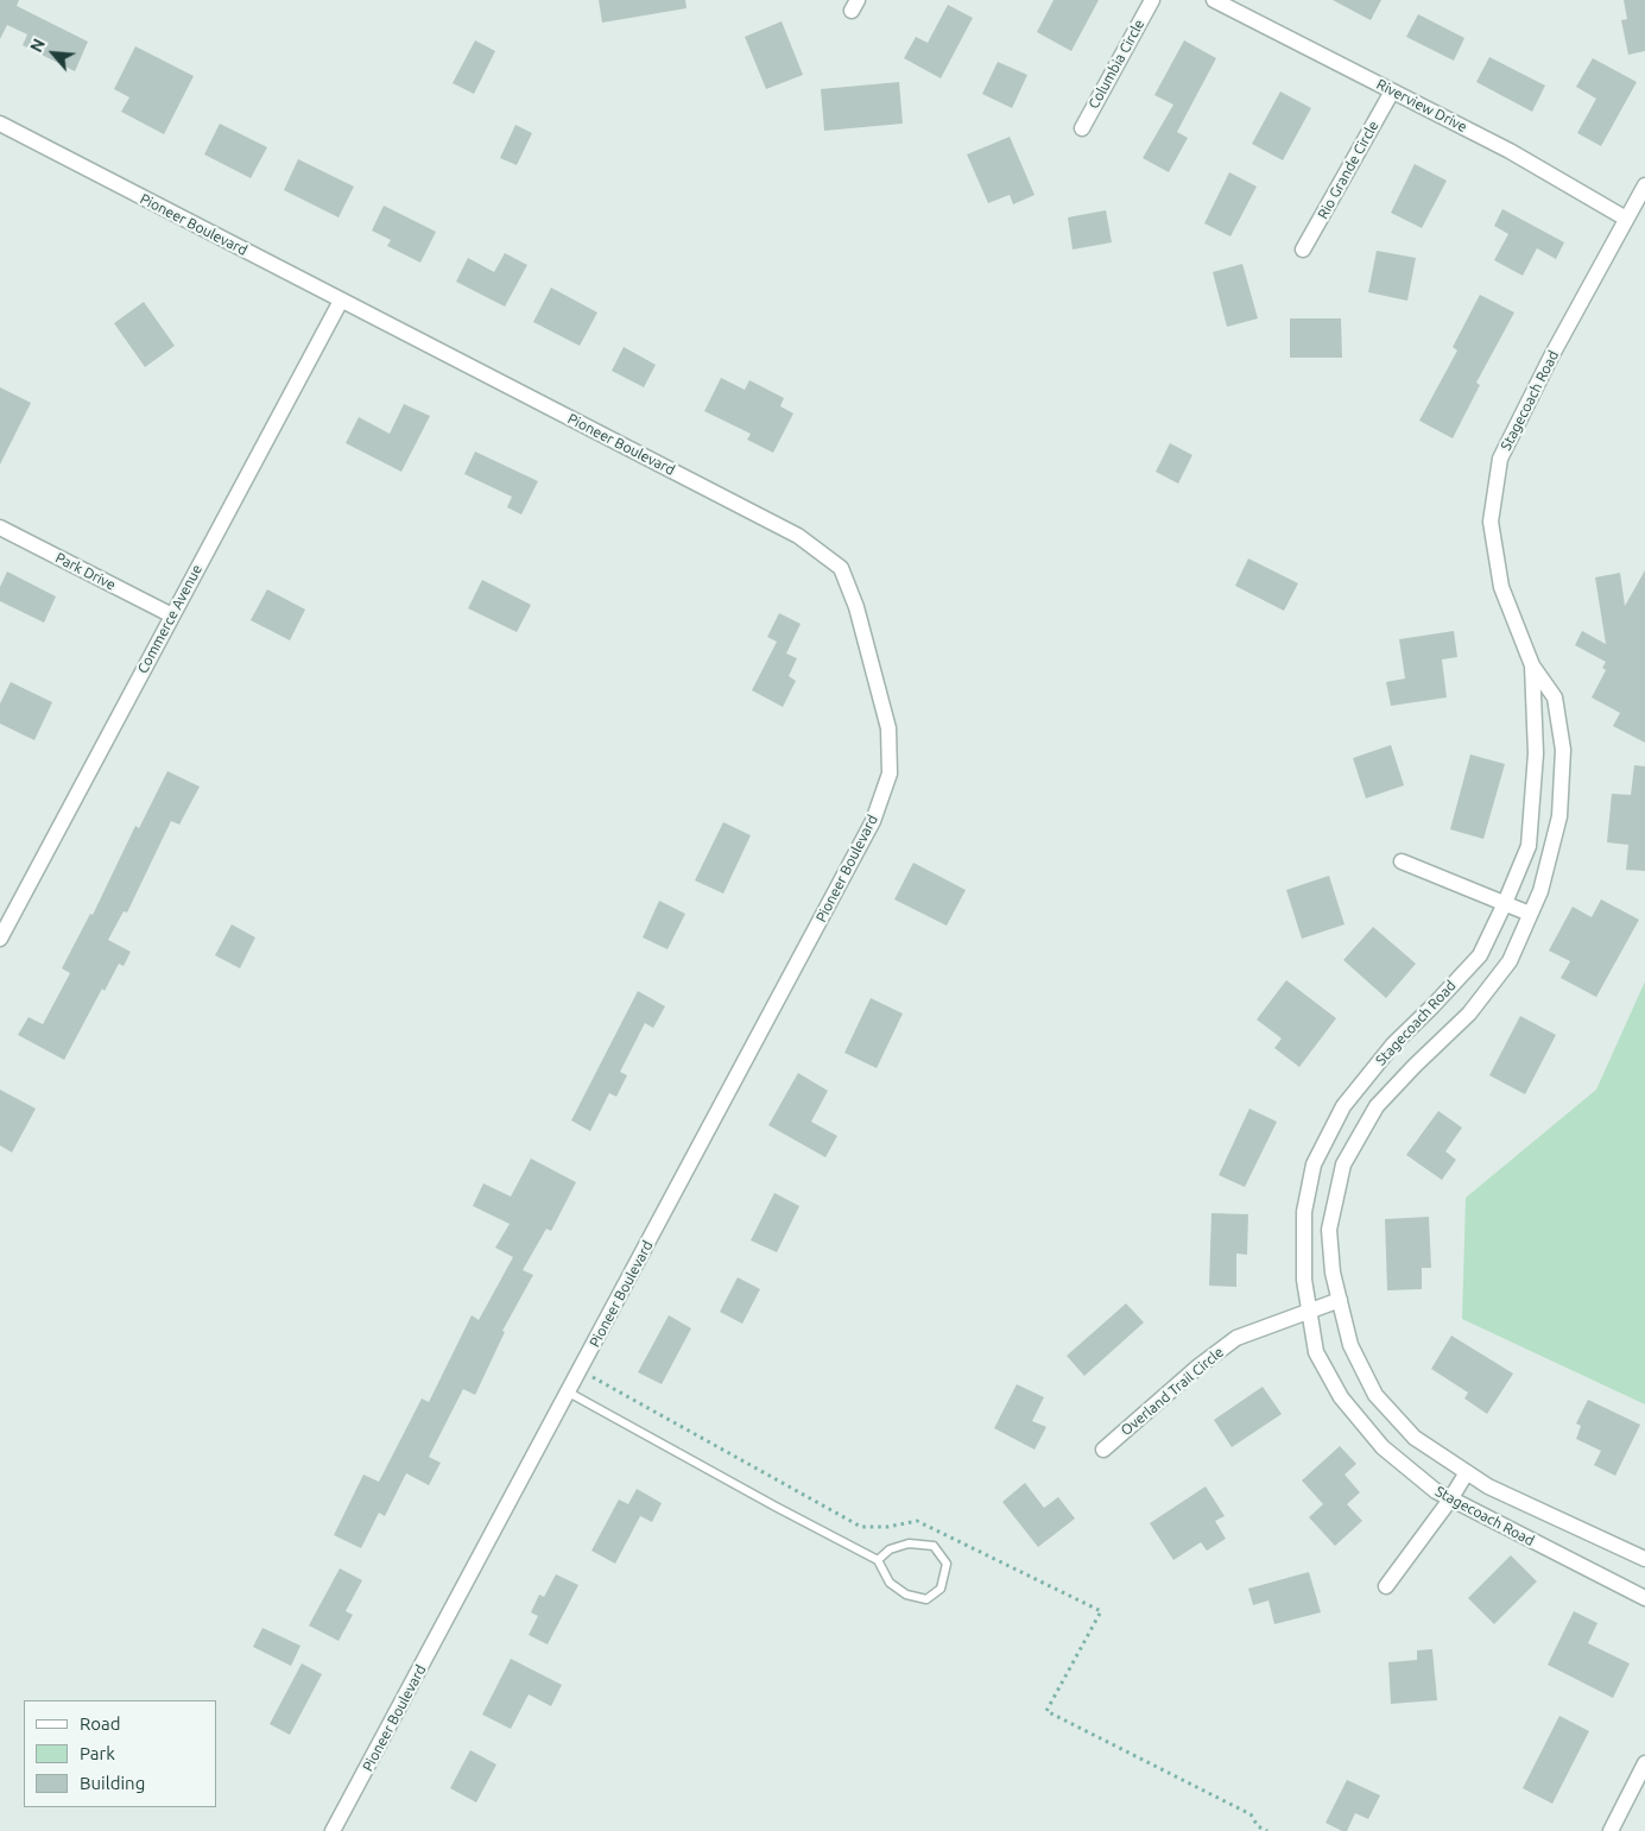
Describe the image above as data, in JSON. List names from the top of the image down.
{
  "streets": {
    "street": [
      "Columbia Circle",
      "Riverview Drive",
      "Rio Grande Circle",
      "Pioneer Boulevard",
      "Stagecoach Road",
      "Park Drive",
      "Commerce Avenue",
      "Overland Trail Circle"
    ]
  },
  "crossings": [
    ["Riverview Drive", "Rio Grande Circle"],
    ["Riverview Drive", "Stagecoach Road"],
    ["Pioneer Boulevard", "Commerce Avenue"],
    ["Stagecoach Road", "Overland Trail Circle"],
    ["Park Drive", "Commerce Avenue"]
  ],
  "legend": ["Road", "Park", "Building"],
  "north": "top left"
}
